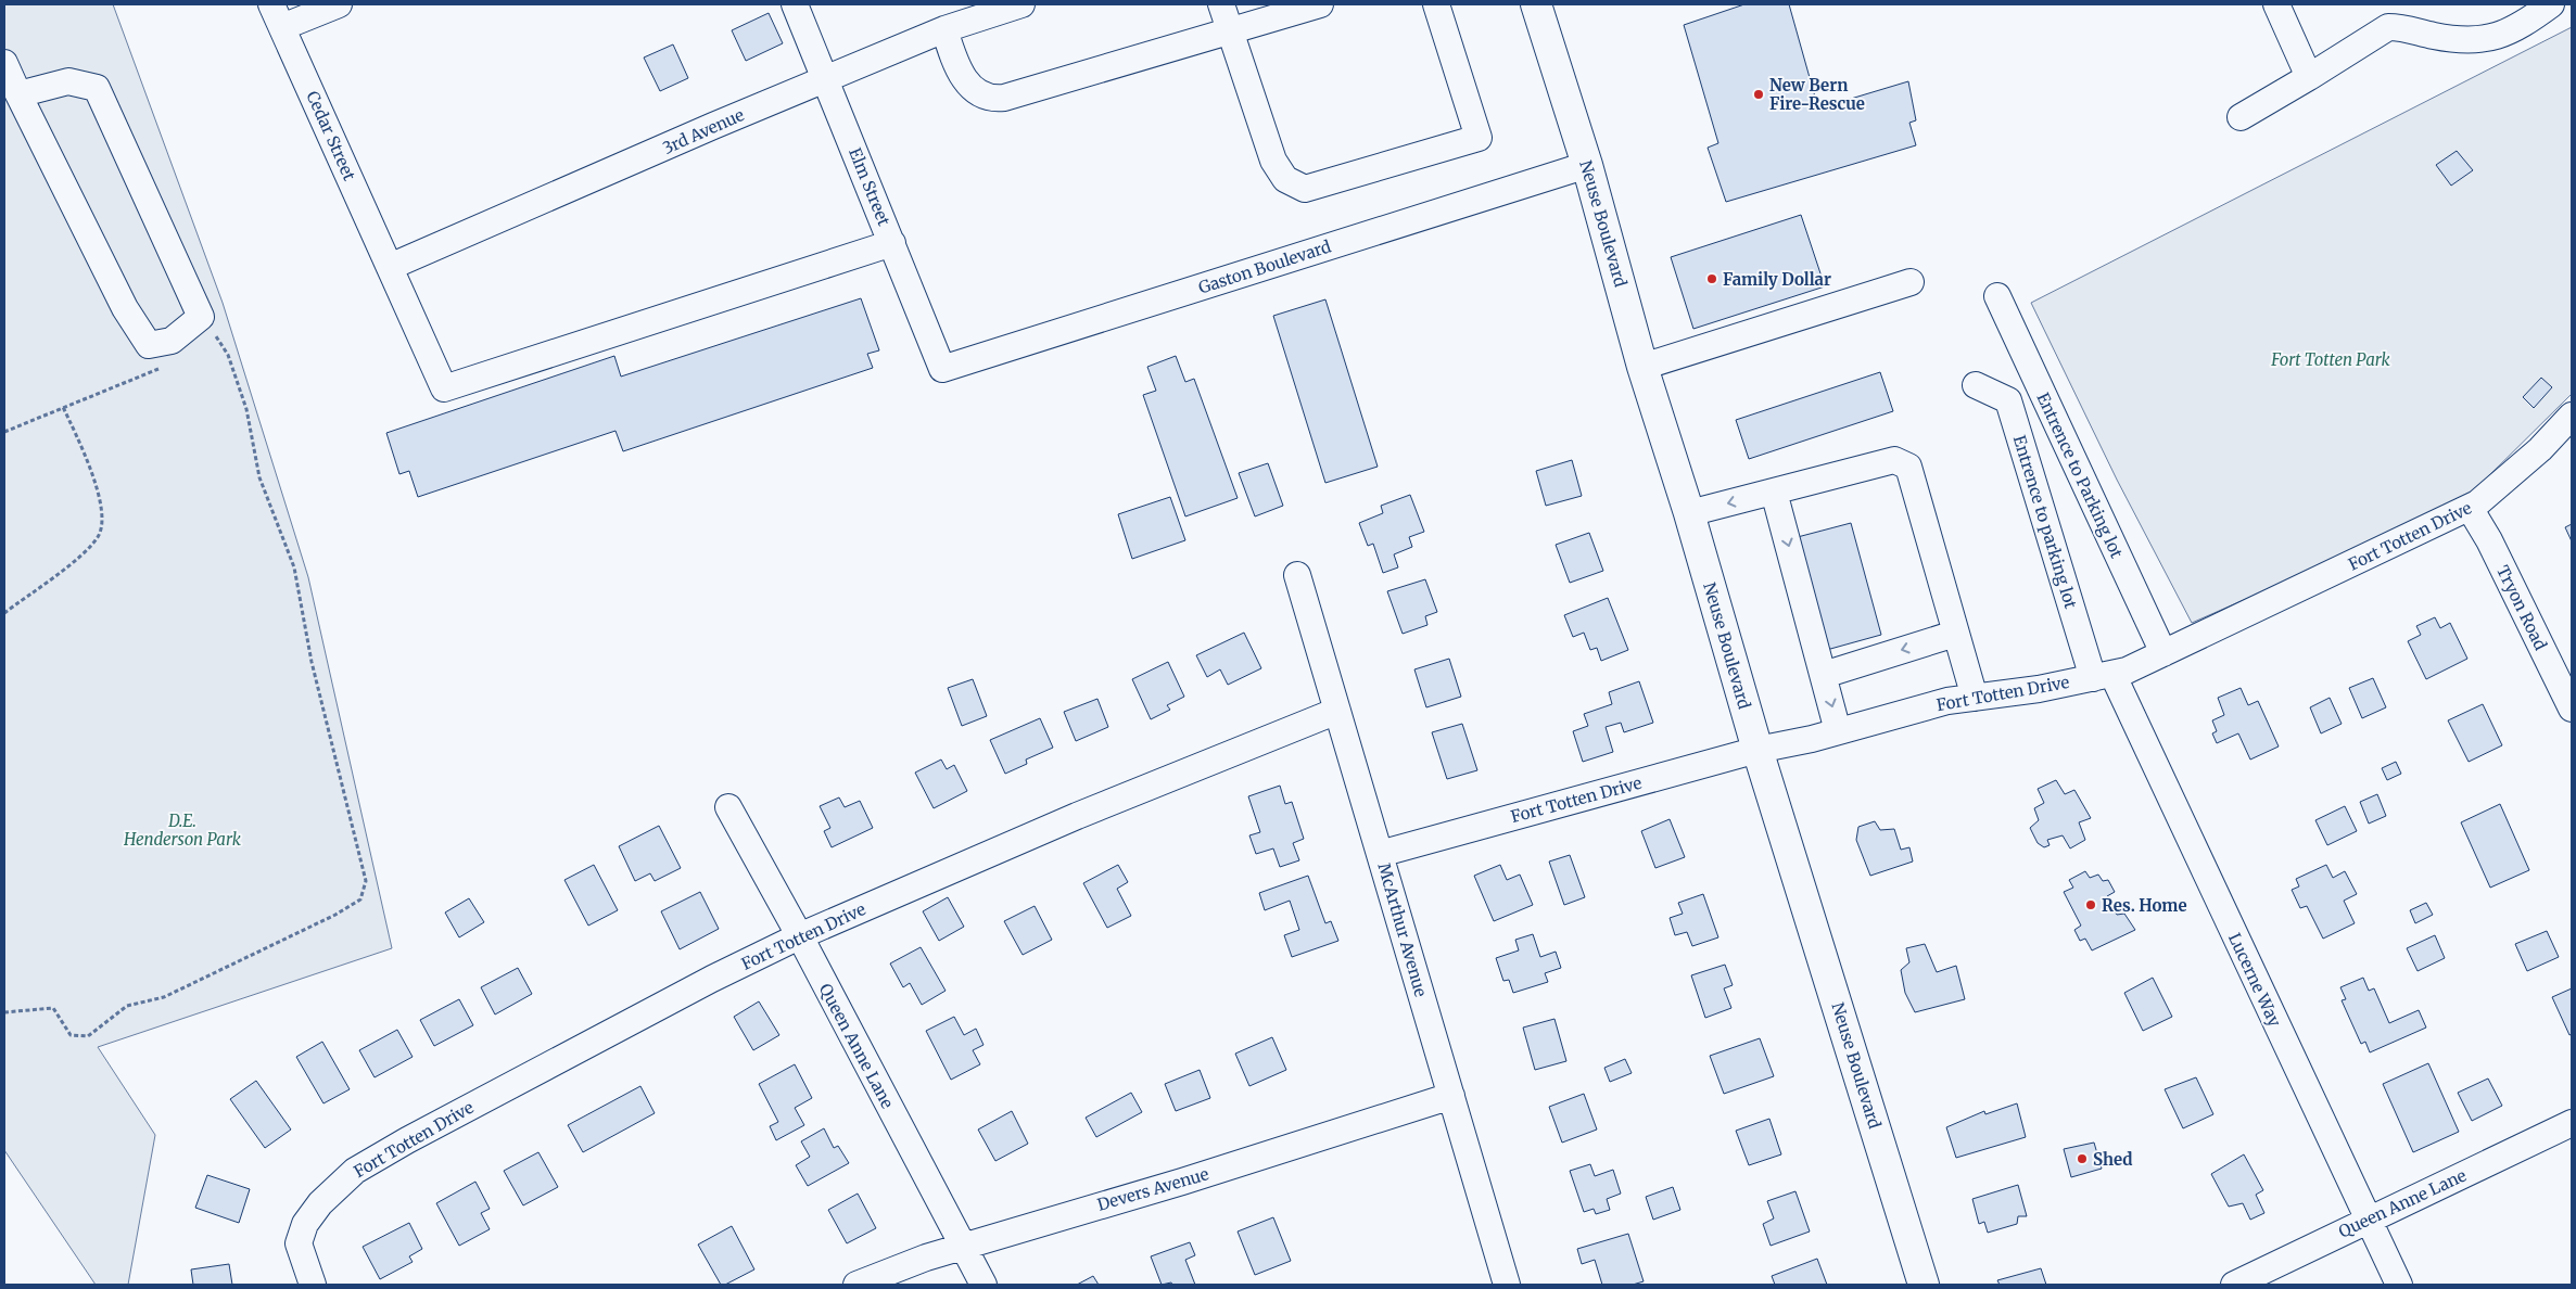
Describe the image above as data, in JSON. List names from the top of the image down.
{
  "streets": {
    "main road": ["Neuse Boulevard"],
    "street": [
      "3rd Avenue",
      "Cedar Street",
      "Elm Street",
      "Gaston Boulevard",
      "Entrence to Parking lot",
      "Entrence to parking lot",
      "Fort Totten Drive",
      "Tryon Road",
      "McArthur Avenue",
      "Lucerne Way",
      "Queen Anne Lane",
      "Devers Avenue"
    ]
  },
  "crossings": [
    ["3rd Avenue", "Cedar Street"],
    ["3rd Avenue", "Elm Street"],
    ["Cedar Street", "Elm Street"],
    ["Elm Street", "Gaston Boulevard"],
    ["Neuse Boulevard", "Gaston Boulevard"],
    ["Neuse Boulevard", "Fort Totten Drive"],
    ["Entrence to Parking lot", "Fort Totten Drive"],
    ["Entrence to parking lot", "Fort Totten Drive"],
    ["Entrence to parking lot", "Lucerne Way"],
    ["Fort Totten Drive", "Tryon Road"],
    ["Fort Totten Drive", "McArthur Avenue"],
    ["Fort Totten Drive", "Lucerne Way"],
    ["Fort Totten Drive", "Queen Anne Lane"],
    ["McArthur Avenue", "Devers Avenue"],
    ["Lucerne Way", "Queen Anne Lane"],
    ["Queen Anne Lane", "Devers Avenue"]
  ],
  "parks": ["Fort Totten Park", "D.E. Henderson Park"],
  "places": [
    "New Bern Fire-Rescue",
    "Family Dollar",
    "Res. Home",
    "Shed"
  ]
}
